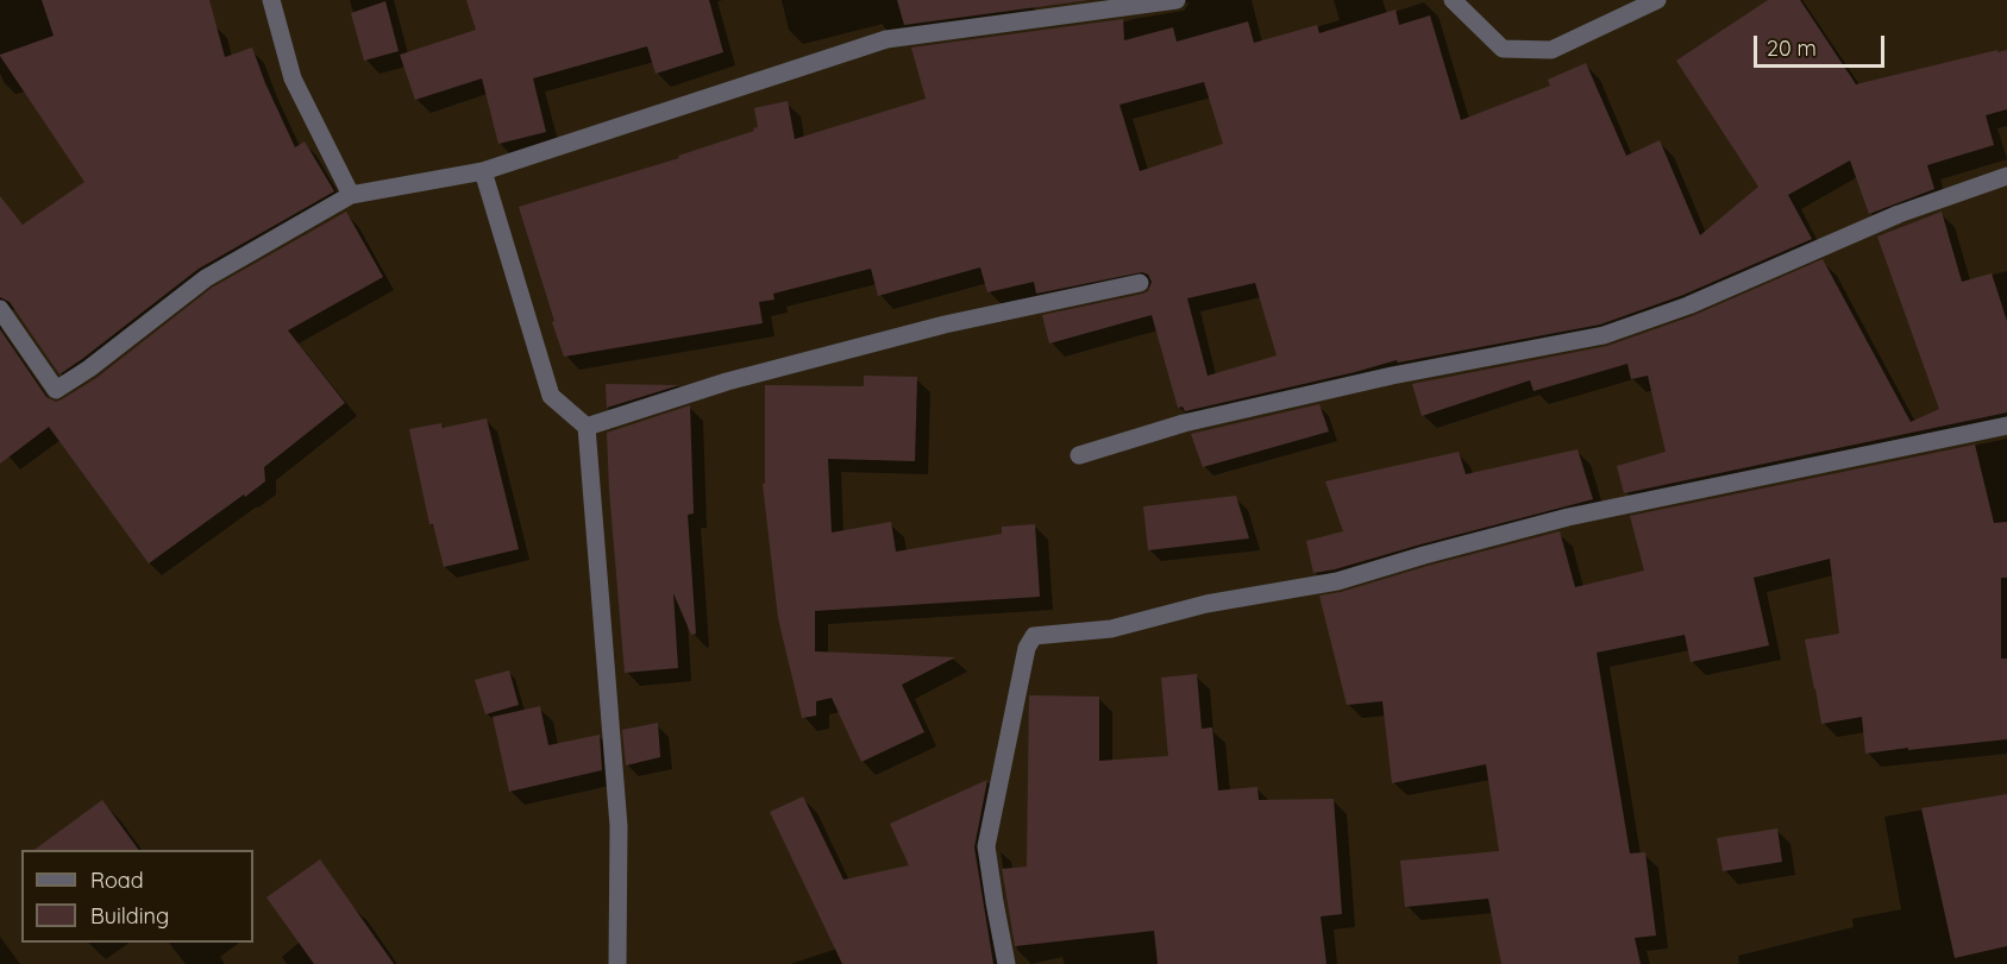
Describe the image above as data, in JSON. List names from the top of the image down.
{
  "legend": ["Road", "Building"],
  "scale_bar": "20 m"
}
